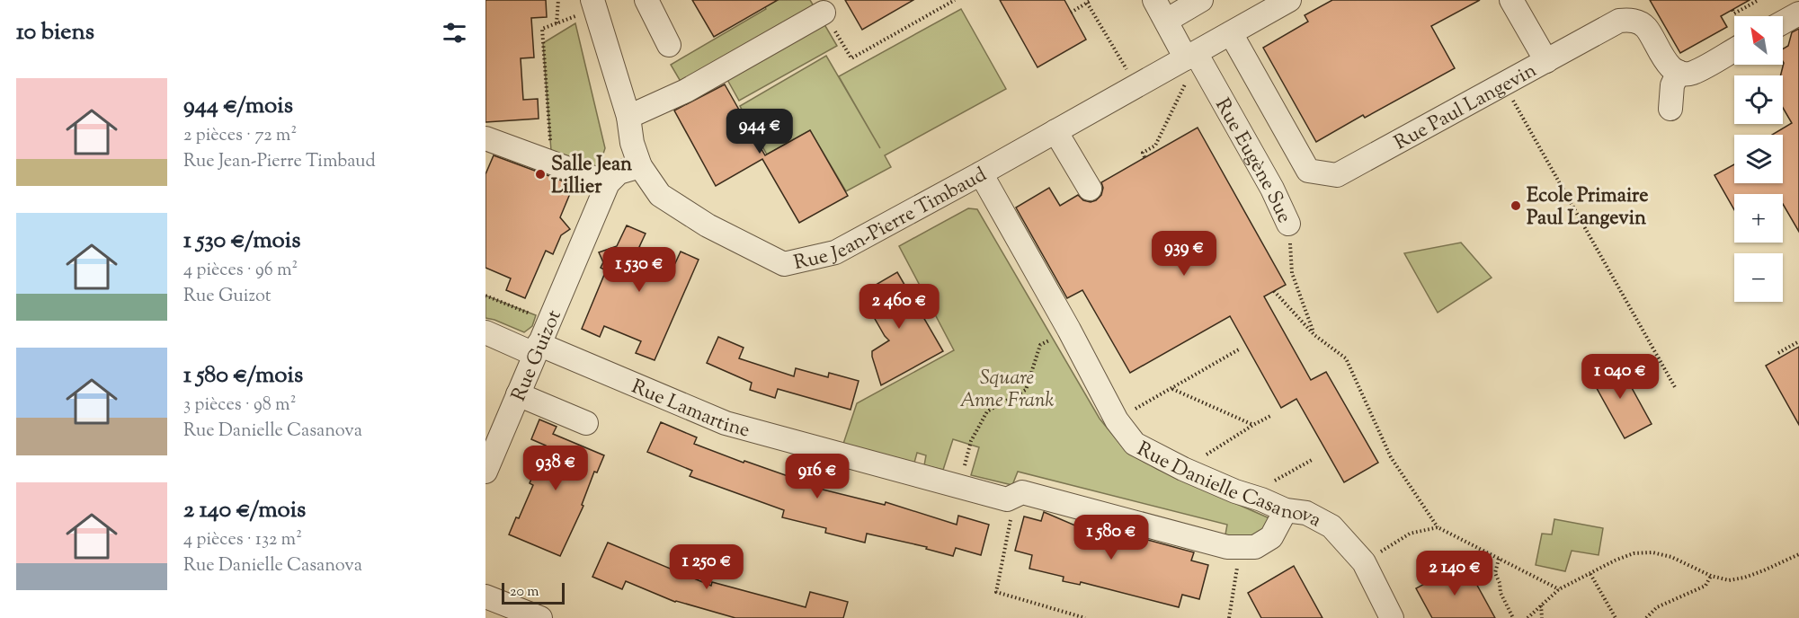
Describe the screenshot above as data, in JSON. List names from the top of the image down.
{
  "streets": {
    "street": [
      "Rue Paul Langevin",
      "Rue Eugène Sue",
      "Rue Jean-Pierre Timbaud",
      "Rue Guizot",
      "Rue Lamartine",
      "Rue Danielle Casanova"
    ]
  },
  "crossings": [
    ["Rue Paul Langevin", "Rue Jean-Pierre Timbaud"],
    ["Rue Eugène Sue", "Rue Jean-Pierre Timbaud"],
    ["Rue Jean-Pierre Timbaud", "Rue Danielle Casanova"],
    ["Rue Guizot", "Rue Lamartine"]
  ],
  "parks": ["Square Anne Frank"],
  "places": ["Salle Jean Lillier", "Ecole Primaire Paul Langevin"],
  "scale_bar": "20 m",
  "north": "top left",
  "page": {
    "heading": "10 biens",
    "map_buttons": ["+", "−"],
    "list": [
      {
        "name": "944 €/mois",
        "note": "2 pièces · 72 m² · Rue Jean-Pierre Timbaud"
      },
      {
        "name": "1 530 €/mois",
        "note": "4 pièces · 96 m² · Rue Guizot"
      },
      {
        "name": "1 580 €/mois",
        "note": "3 pièces · 98 m² · Rue Danielle Casanova"
      },
      {
        "name": "2 140 €/mois",
        "note": "4 pièces · 132 m² · Rue Danielle Casanova"
      }
    ],
    "price": [
      "944 €",
      "939 €",
      "1 530 €",
      "2 460 €",
      "1 040 €",
      "938 €",
      "916 €",
      "1 580 €",
      "1 250 €",
      "2 140 €"
    ],
    "scale": "20 m"
  }
}
